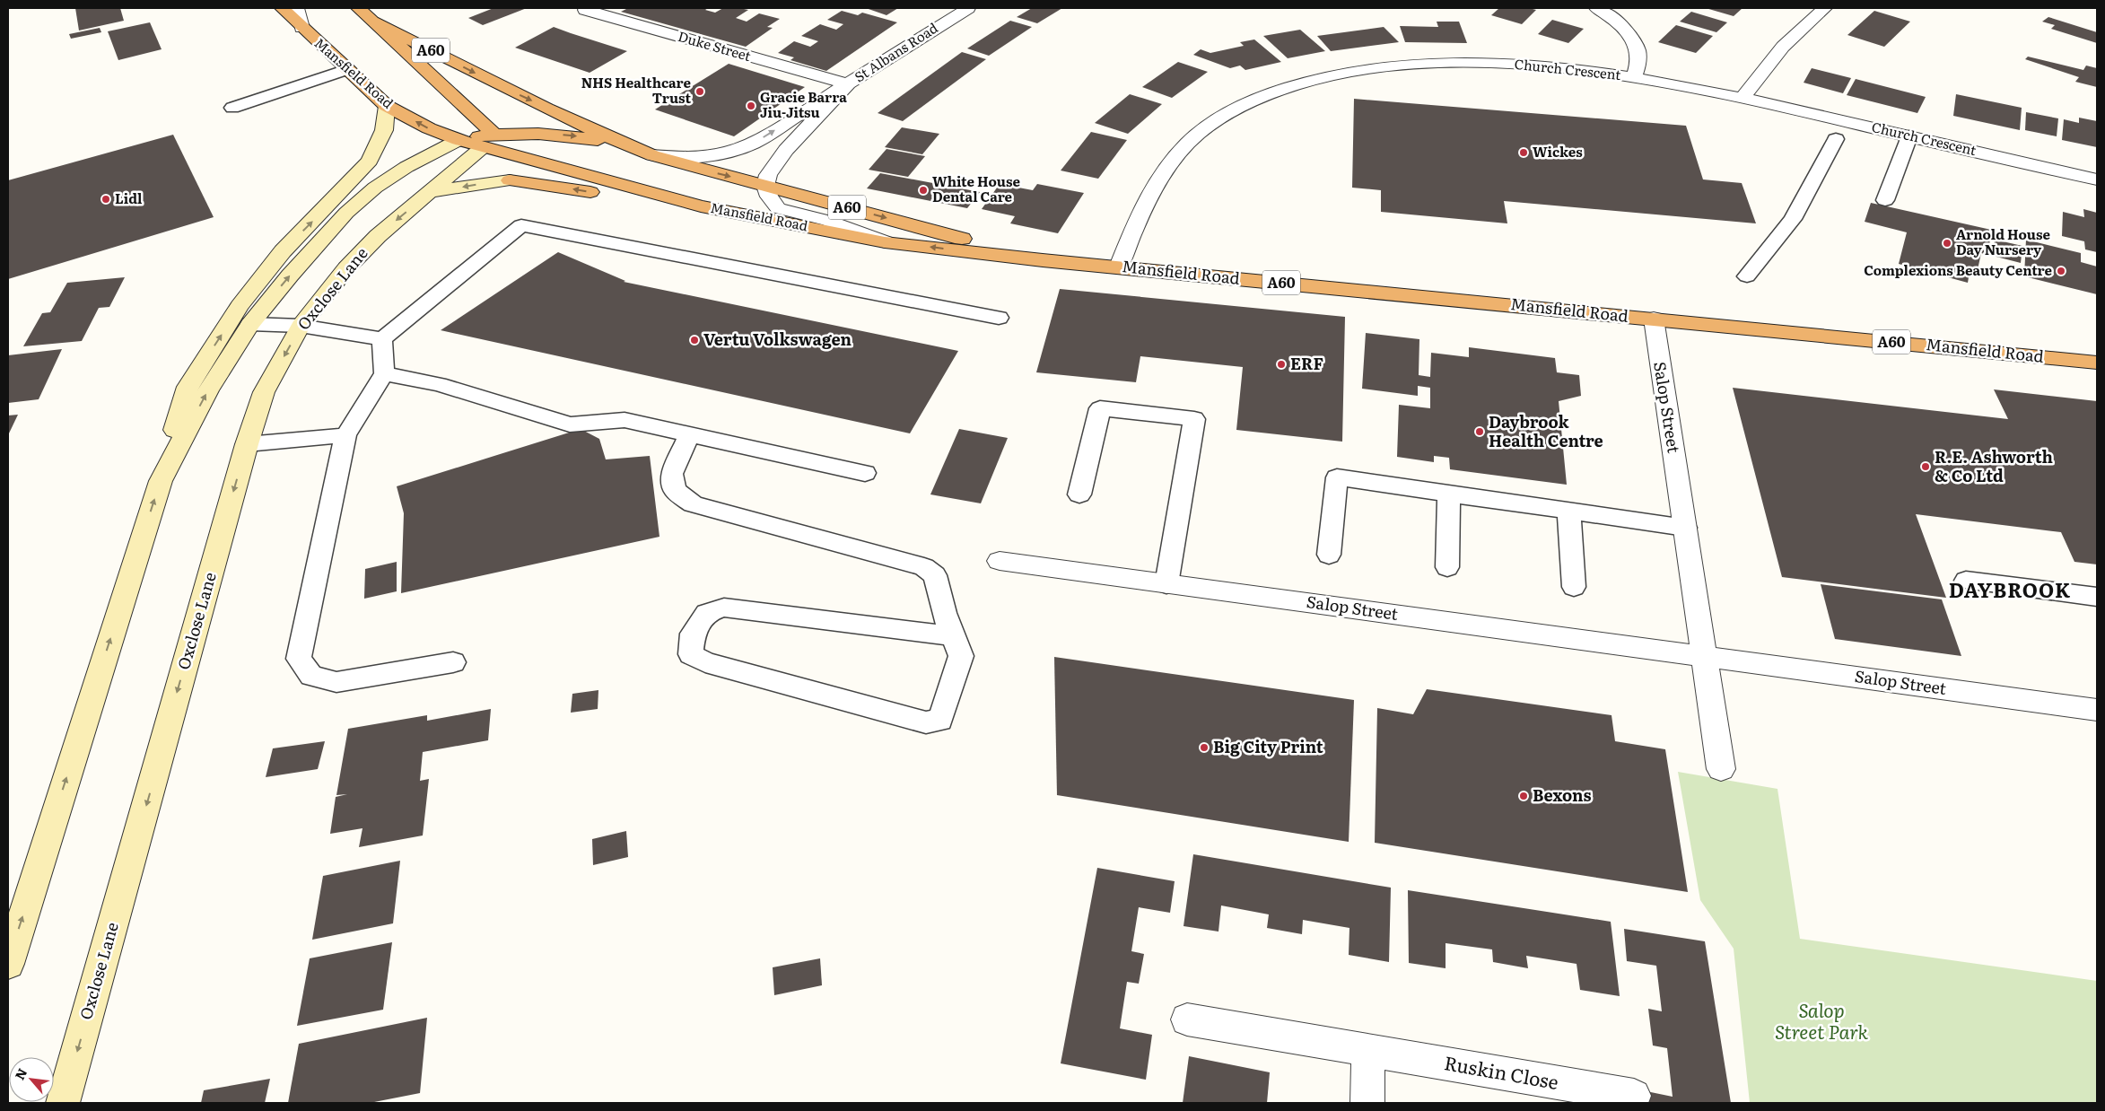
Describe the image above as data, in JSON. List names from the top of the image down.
{
  "streets": {
    "highway": ["A60", "Mansfield Road"],
    "main road": ["Oxclose Lane"],
    "street": [
      "Duke Street",
      "St Albans Road",
      "Church Crescent",
      "Salop Street",
      "Ruskin Close"
    ]
  },
  "crossings": [
    ["Duke Street", "St Albans Road"],
    ["A60", "Mansfield Road"],
    ["St Albans Road", "Mansfield Road"],
    ["Church Crescent", "Mansfield Road"],
    ["Mansfield Road", "Oxclose Lane"],
    ["Mansfield Road", "Salop Street"]
  ],
  "one_way": ["St Albans Road"],
  "districts": ["DAYBROOK"],
  "parks": ["Salop Street Park"],
  "places": [
    "NHS Healthcare Trust",
    "Gracie Barra Jiu-Jitsu",
    "Wickes",
    "White House Dental Care",
    "Lidl",
    "Arnold House Day Nursery",
    "Complexions Beauty Centre",
    "Vertu Volkswagen",
    "ERF",
    "Daybrook Health Centre",
    "R.E. Ashworth & Co Ltd",
    "Big City Print",
    "Bexons"
  ],
  "north": "top left"
}
